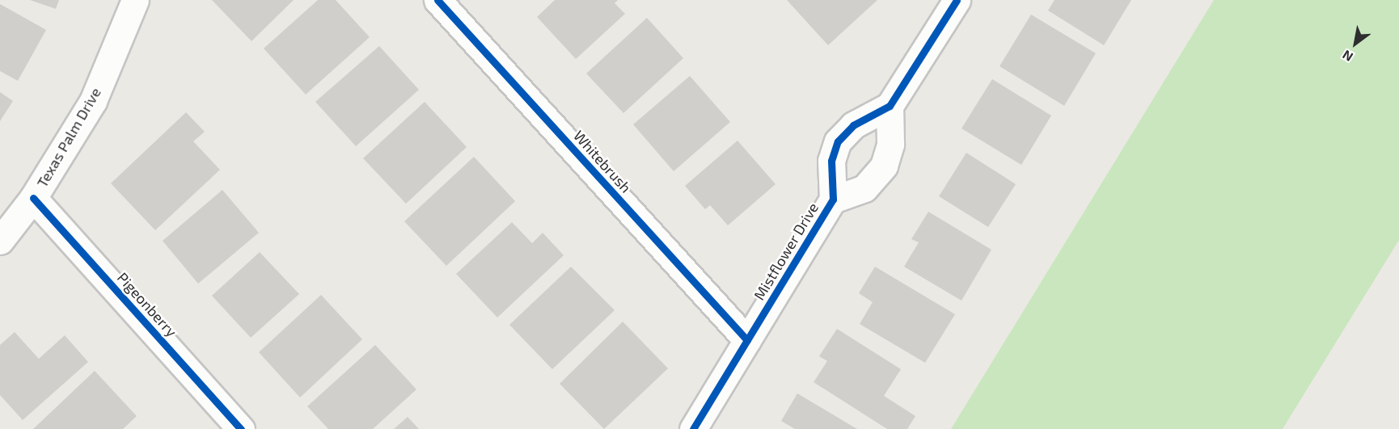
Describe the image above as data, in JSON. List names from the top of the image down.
{
  "streets": {
    "street": [
      "Texas Palm Drive",
      "Whitebrush",
      "Mistflower Drive",
      "Pigeonberry"
    ]
  },
  "crossings": [
    ["Texas Palm Drive", "Pigeonberry"],
    ["Whitebrush", "Mistflower Drive"]
  ],
  "north": "bottom left"
}
